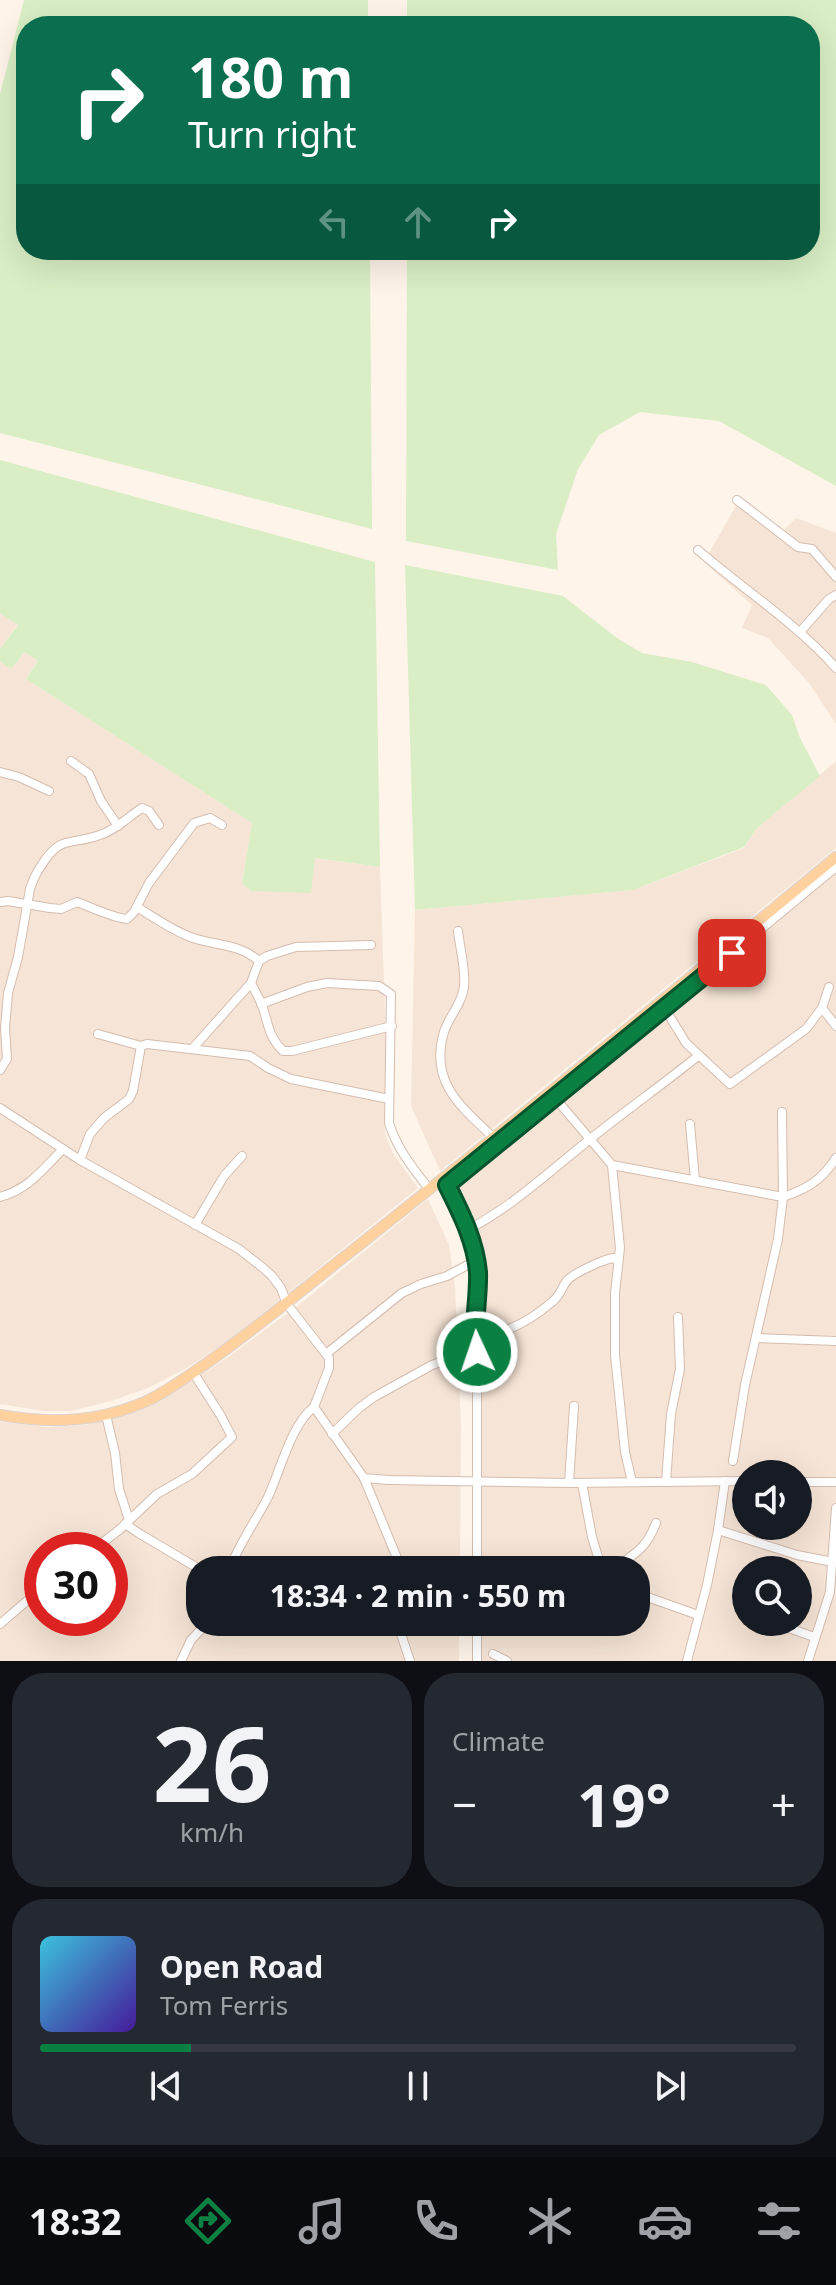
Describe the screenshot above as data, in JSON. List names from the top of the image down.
{
  "page": {
    "turn": ["180 m", "Turn right"],
    "limit": "30",
    "trip": "18:34 · 2 min · 550 m",
    "tile": [
      ["26", "km/h"],
      "Climate"
    ],
    "heat": ["−", "19°", "+"],
    "song": ["Open Road", "Tom Ferris"],
    "tabs": "18:32"
  }
}
